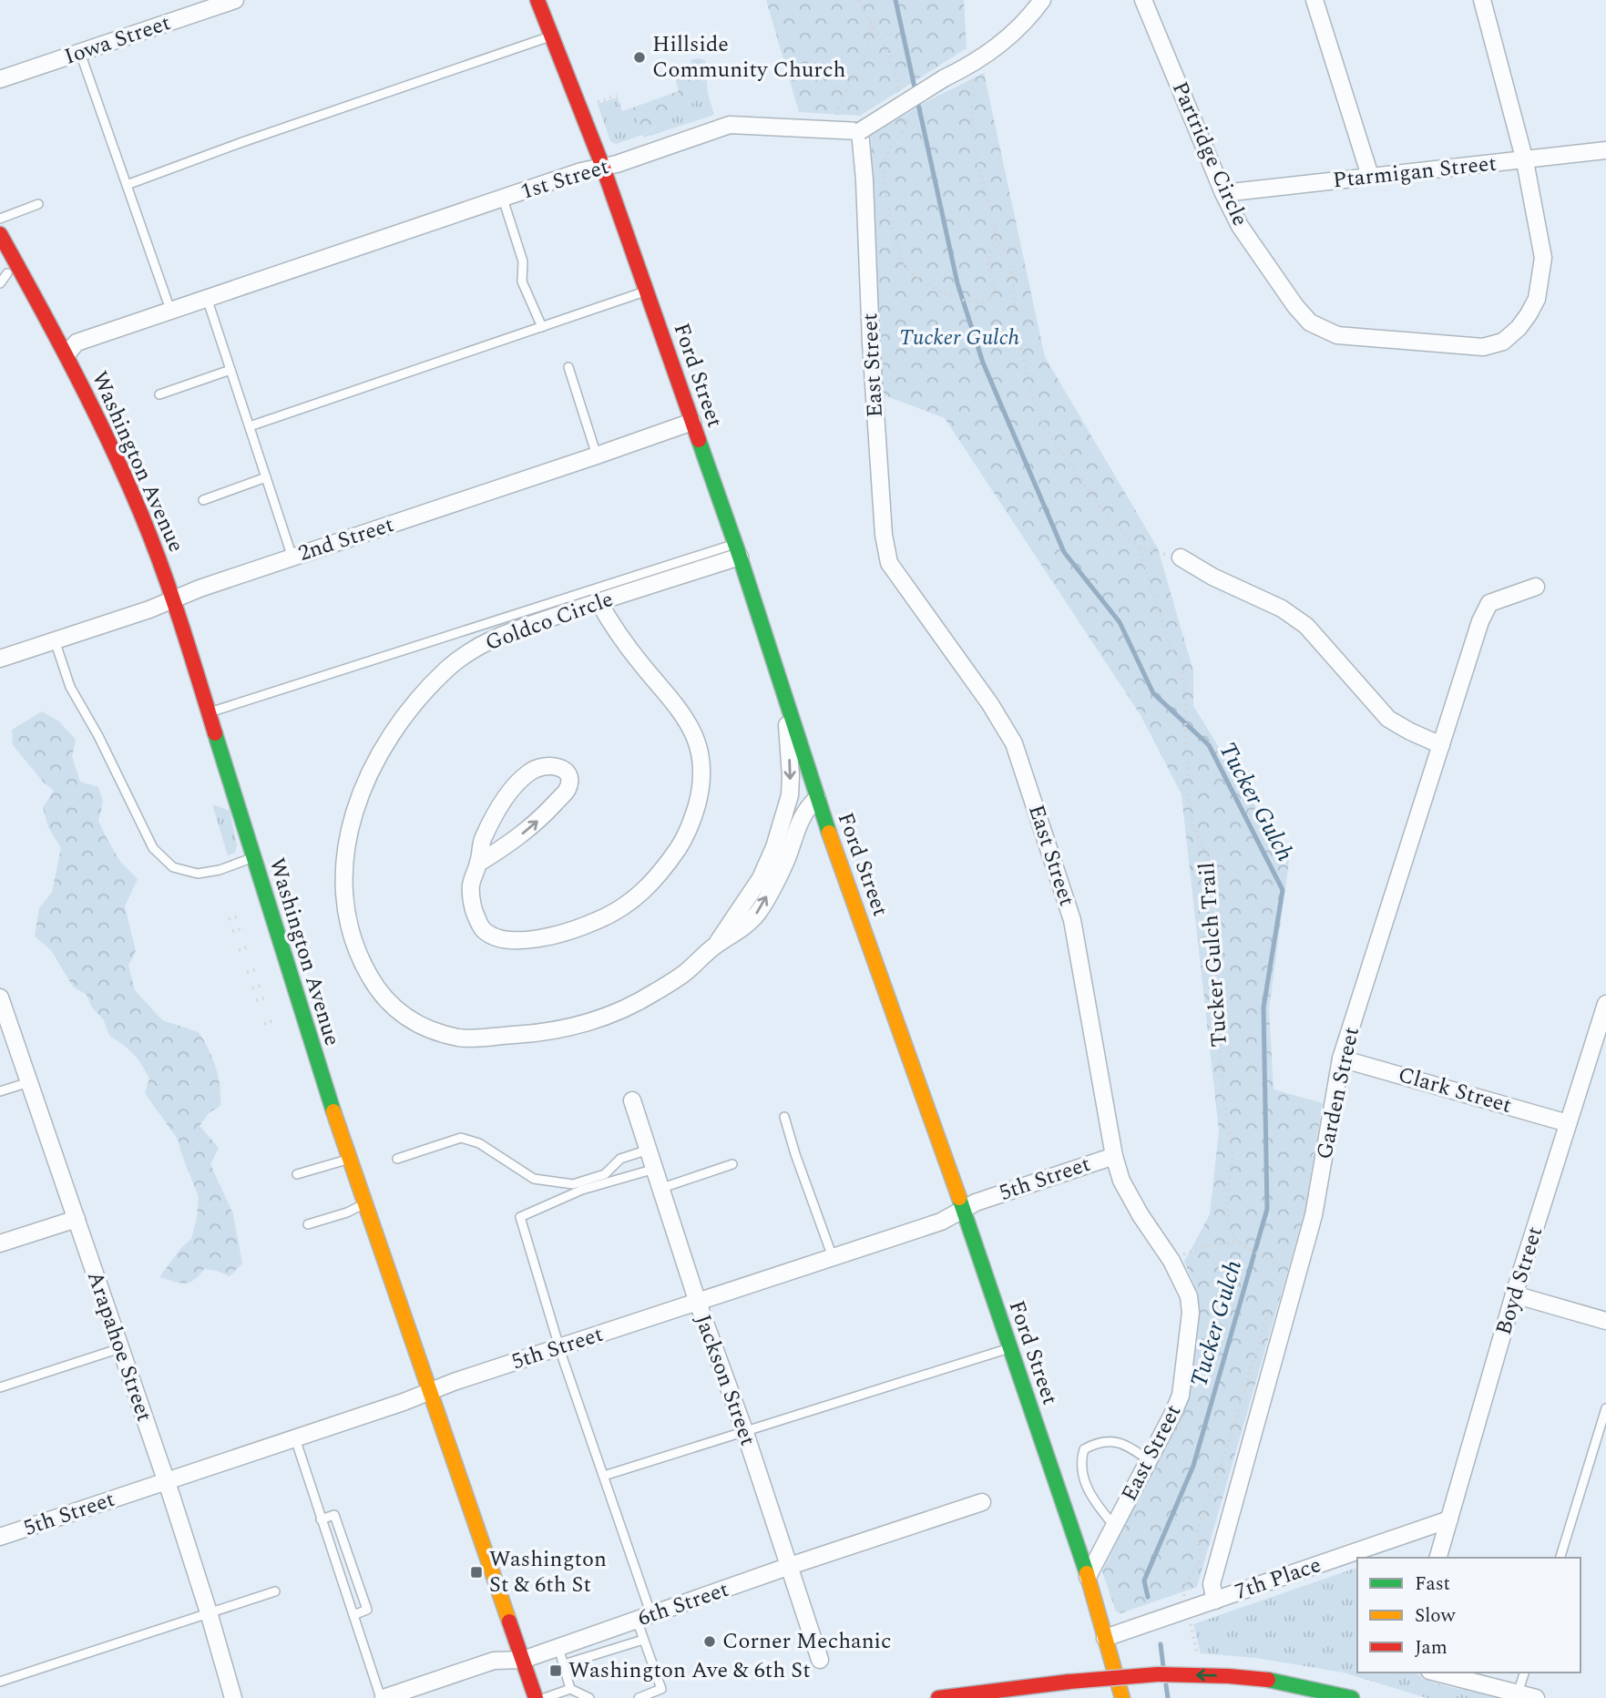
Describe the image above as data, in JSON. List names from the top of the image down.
{
  "streets": {
    "main road": ["Ford Street", "Washington Avenue"],
    "street": [
      "Iowa Street",
      "Partridge Circle",
      "Ptarmigan Street",
      "1st Street",
      "East Street",
      "2nd Street",
      "Goldco Circle",
      "Clark Street",
      "Garden Street",
      "5th Street",
      "Boyd Street",
      "Arapahoe Street",
      "Jackson Street",
      "7th Place",
      "6th Street"
    ],
    "path": ["Tucker Gulch Trail"]
  },
  "crossings": [
    ["Partridge Circle", "Ptarmigan Street"],
    ["1st Street", "East Street"],
    ["1st Street", "Ford Street"],
    ["1st Street", "Washington Avenue"],
    ["East Street", "Ford Street"],
    ["East Street", "5th Street"],
    ["Ford Street", "2nd Street"],
    ["Ford Street", "Goldco Circle"],
    ["Ford Street", "5th Street"],
    ["Ford Street", "7th Place"],
    ["Washington Avenue", "2nd Street"],
    ["Washington Avenue", "5th Street"],
    ["Washington Avenue", "6th Street"],
    ["Clark Street", "Garden Street"],
    ["Clark Street", "Boyd Street"],
    ["Garden Street", "7th Place"],
    ["5th Street", "Arapahoe Street"],
    ["5th Street", "Jackson Street"],
    ["Boyd Street", "7th Place"],
    ["Jackson Street", "6th Street"]
  ],
  "water": ["Tucker Gulch"],
  "parks": ["Tucker Gulch"],
  "places": {
    "other": ["Hillside Community Church", "Corner Mechanic"],
    "transit": ["Washington St & 6th St", "Washington Ave & 6th St"]
  },
  "legend": ["Fast", "Slow", "Jam"]
}
